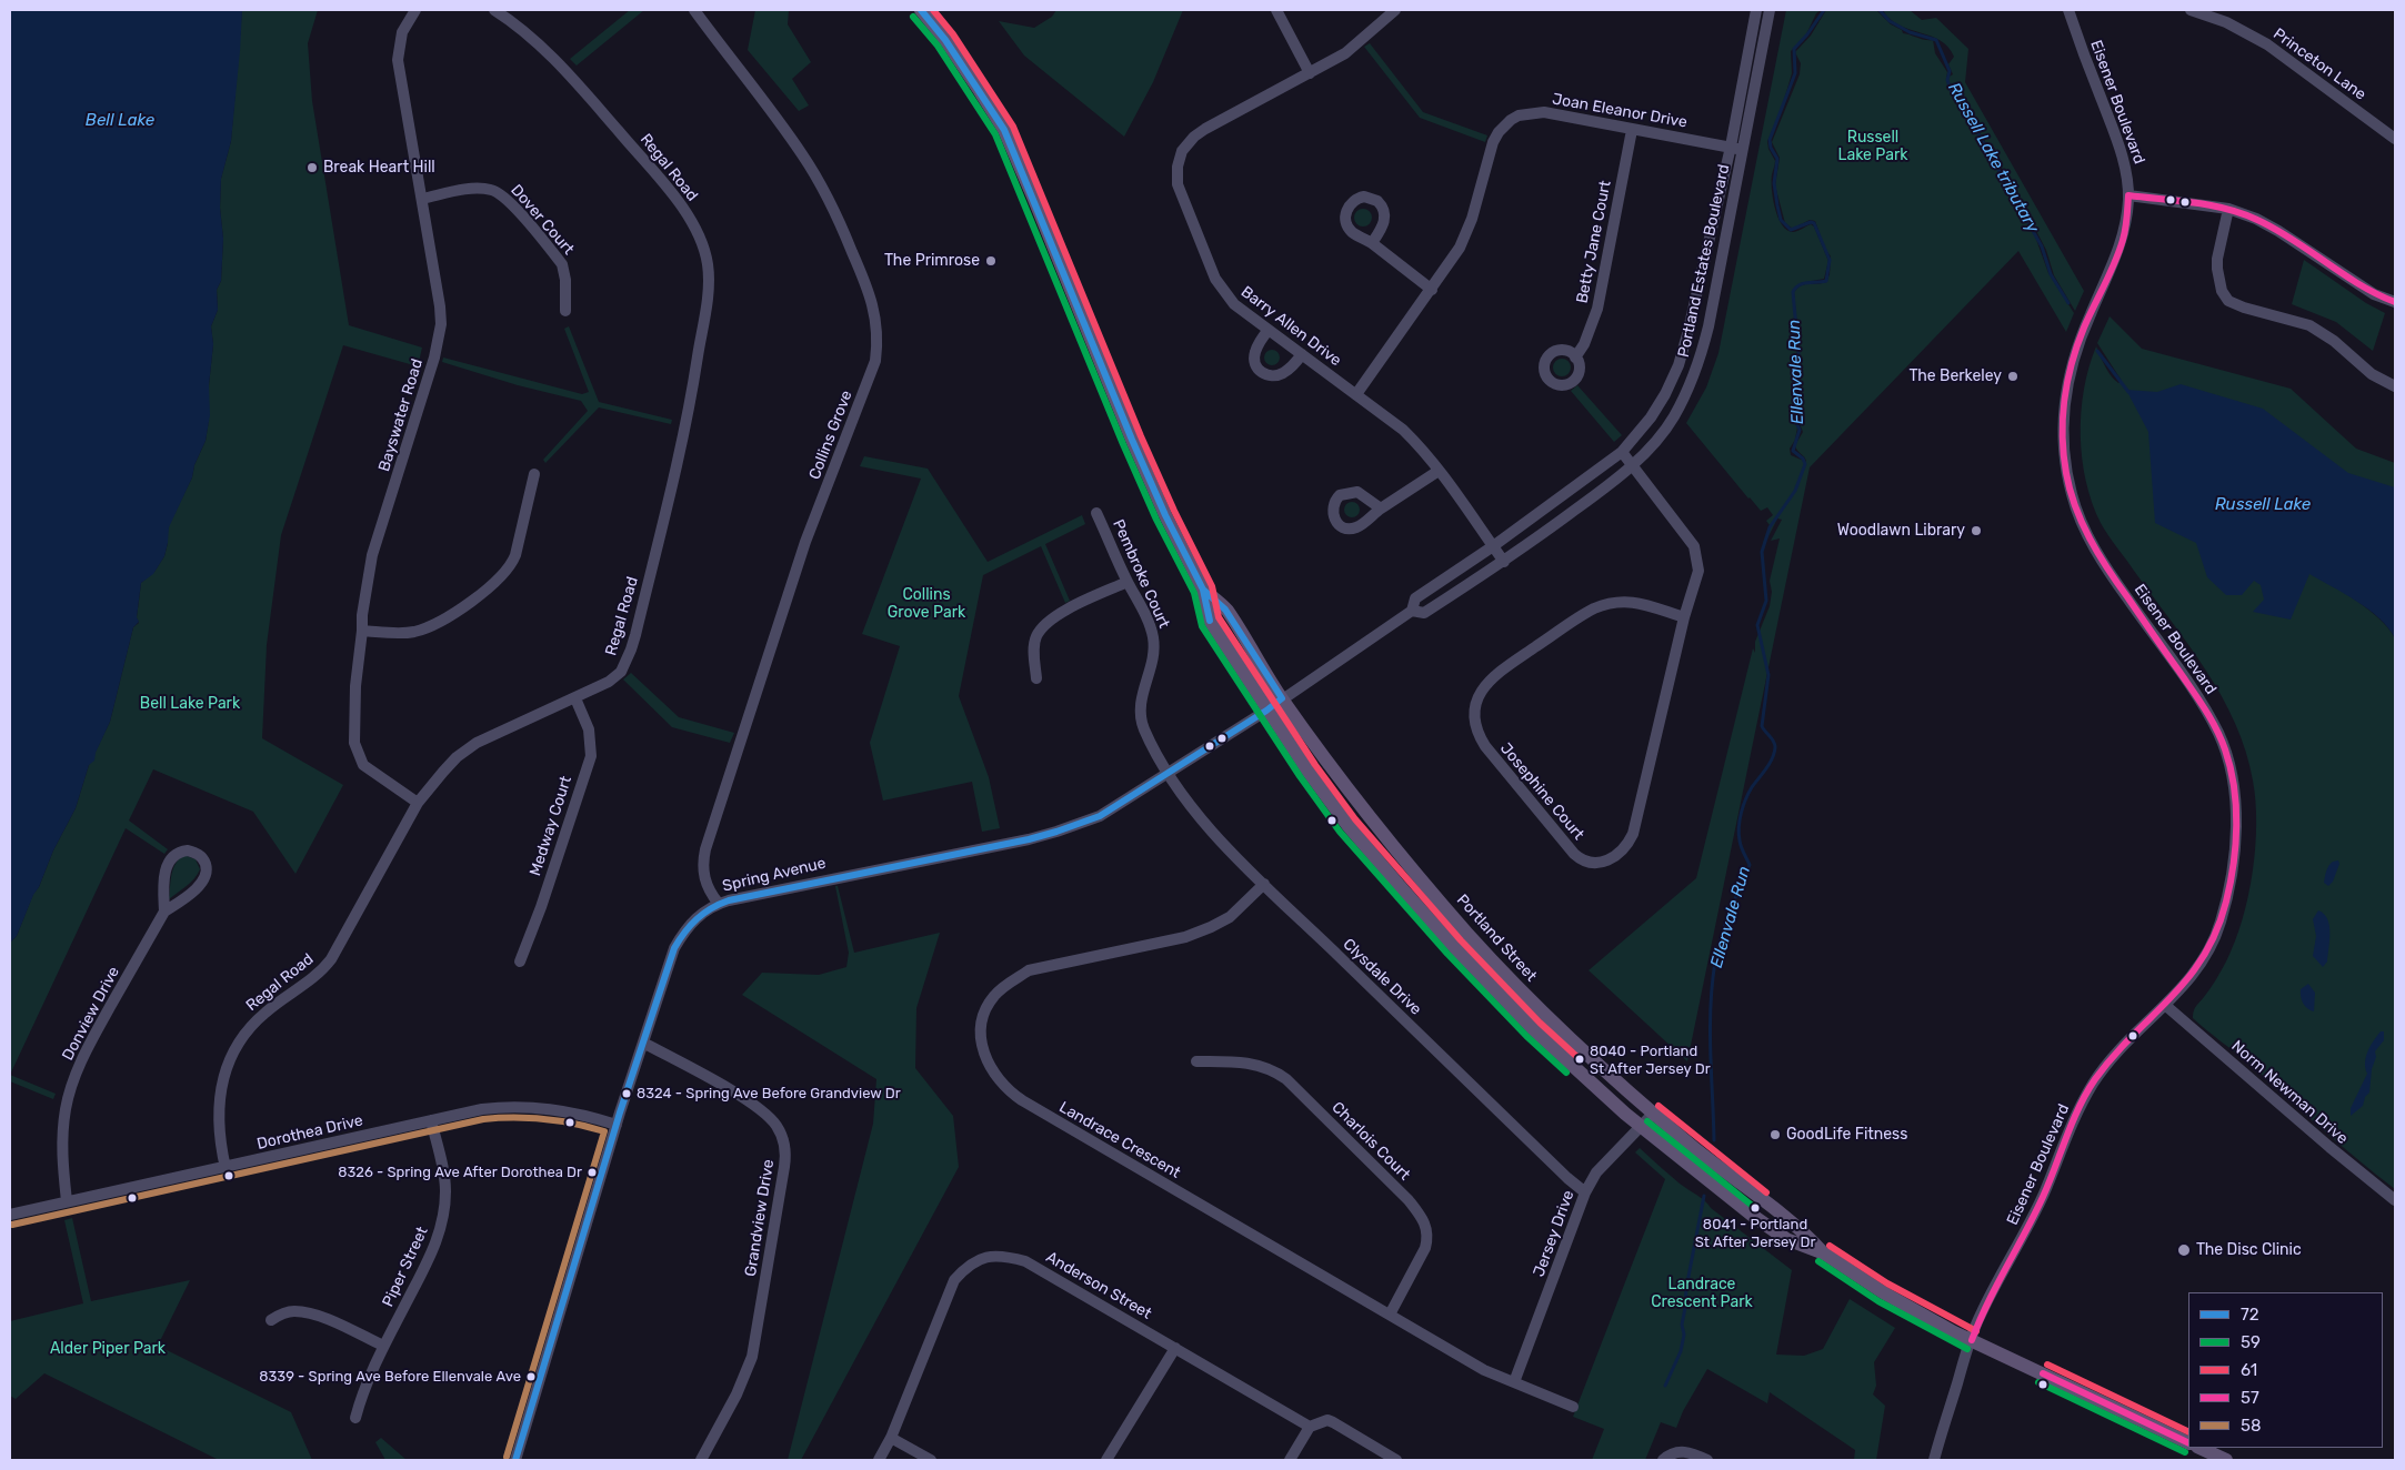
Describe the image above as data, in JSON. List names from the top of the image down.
{
  "streets": {
    "main road": ["Portland Street"],
    "street": [
      "Princeton Lane",
      "Eisener Boulevard",
      "Joan Eleanor Drive",
      "Regal Road",
      "Dover Court",
      "Betty Jane Court",
      "Portland Estates Boulevard",
      "Barry Allen Drive",
      "Bayswater Road",
      "Collins Grove",
      "Pembroke Court",
      "Josephine Court",
      "Medway Court",
      "Spring Avenue",
      "Clysdale Drive",
      "Donview Drive",
      "Norm Newman Drive",
      "Dorothea Drive",
      "Landrace Crescent",
      "Charlois Court",
      "Grandview Drive",
      "Jersey Drive",
      "Piper Street",
      "Anderson Street"
    ]
  },
  "crossings": [
    ["Eisener Boulevard", "Portland Street"],
    ["Eisener Boulevard", "Norm Newman Drive"],
    ["Joan Eleanor Drive", "Betty Jane Court"],
    ["Joan Eleanor Drive", "Portland Estates Boulevard"],
    ["Joan Eleanor Drive", "Barry Allen Drive"],
    ["Regal Road", "Bayswater Road"],
    ["Regal Road", "Medway Court"],
    ["Regal Road", "Dorothea Drive"],
    ["Dover Court", "Bayswater Road"],
    ["Portland Estates Boulevard", "Barry Allen Drive"],
    ["Portland Estates Boulevard", "Josephine Court"],
    ["Portland Estates Boulevard", "Spring Avenue"],
    ["Portland Estates Boulevard", "Portland Street"],
    ["Collins Grove", "Spring Avenue"],
    ["Pembroke Court", "Spring Avenue"],
    ["Pembroke Court", "Clysdale Drive"],
    ["Spring Avenue", "Portland Street"],
    ["Spring Avenue", "Clysdale Drive"],
    ["Spring Avenue", "Dorothea Drive"],
    ["Spring Avenue", "Grandview Drive"],
    ["Portland Street", "Jersey Drive"],
    ["Clysdale Drive", "Landrace Crescent"],
    ["Clysdale Drive", "Jersey Drive"],
    ["Donview Drive", "Dorothea Drive"],
    ["Dorothea Drive", "Piper Street"],
    ["Landrace Crescent", "Charlois Court"],
    ["Landrace Crescent", "Jersey Drive"]
  ],
  "water": [
    "Bell Lake",
    "Russell Lake tributary",
    "Ellenvale Run",
    "Russell Lake"
  ],
  "parks": [
    "Russell Lake Park",
    "Collins Grove Park",
    "Bell Lake Park",
    "Landrace Crescent Park",
    "Alder Piper Park"
  ],
  "places": [
    "Break Heart Hill",
    "The Primrose",
    "The Berkeley",
    "Woodlawn Library",
    "8040 - Portland St After Jersey Dr",
    "8324 - Spring Ave Before Grandview Dr",
    "GoodLife Fitness",
    "8326 - Spring Ave After Dorothea Dr",
    "8041 - Portland St After Jersey Dr",
    "The Disc Clinic",
    "8339 - Spring Ave Before Ellenvale Ave"
  ],
  "lines": [
    "transit line 72",
    "transit line 61",
    "transit line 59",
    "transit line 57",
    "transit line 58"
  ],
  "legend": [
    "72",
    "59",
    "61",
    "57",
    "58"
  ]
}
